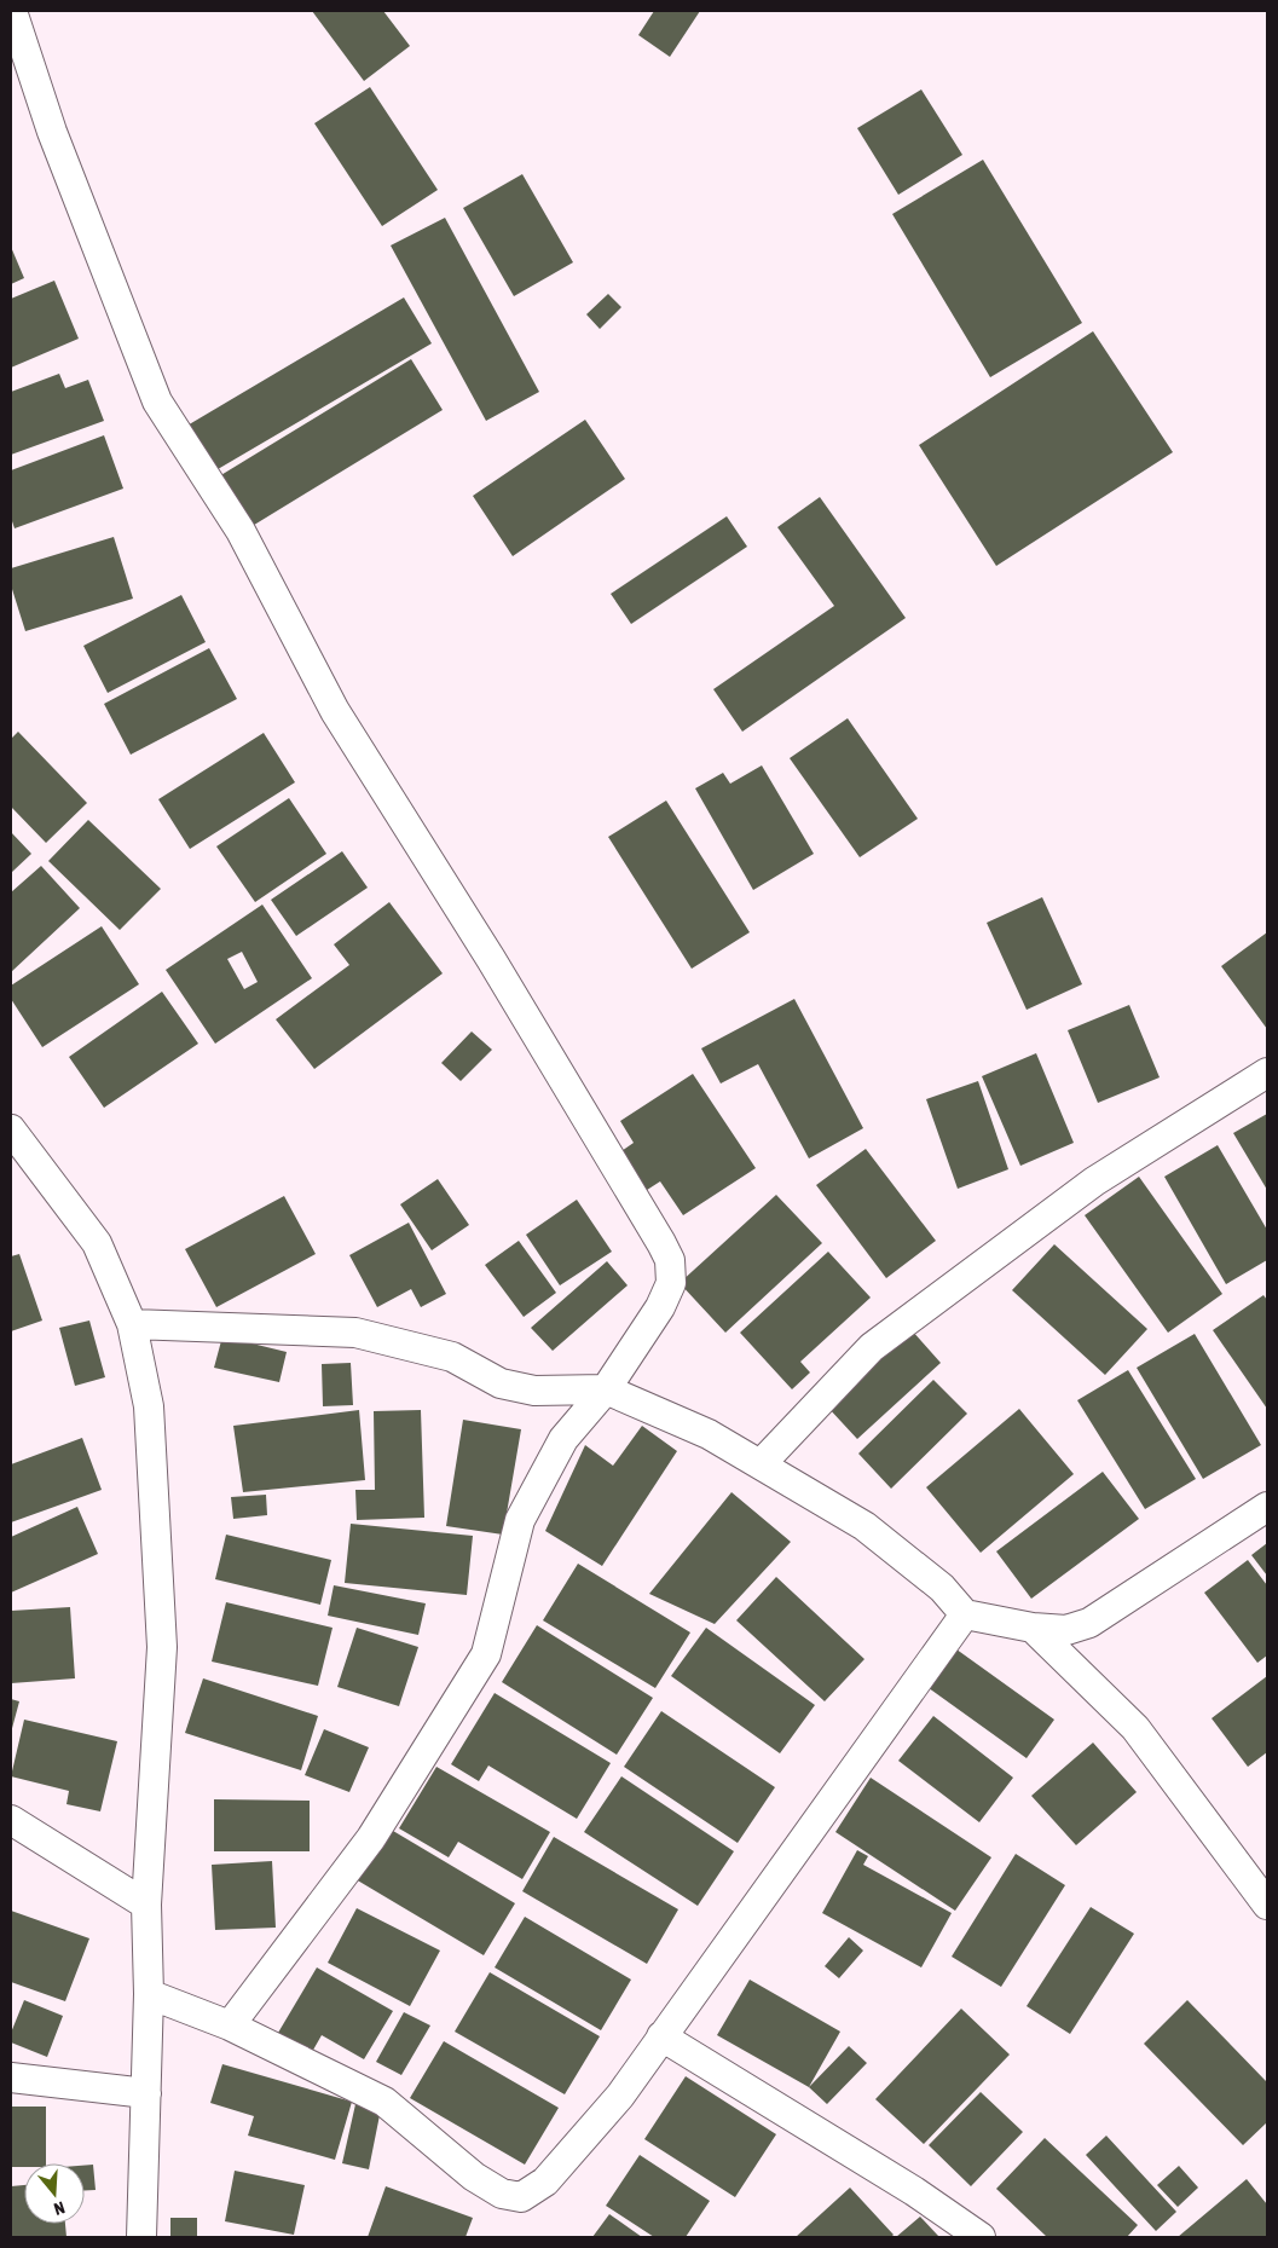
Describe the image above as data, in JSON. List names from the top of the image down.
{
  "north": "bottom"
}
